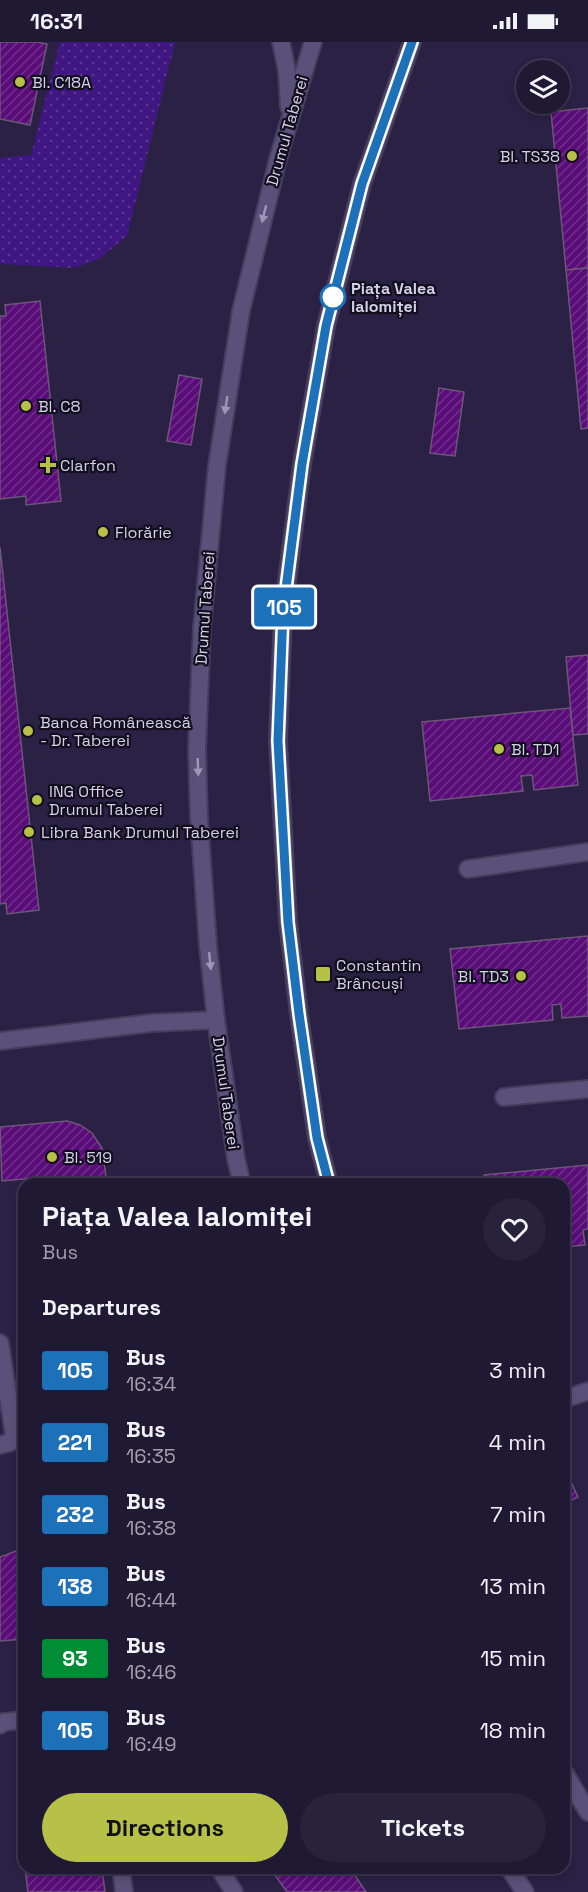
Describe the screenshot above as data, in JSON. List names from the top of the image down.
{
  "streets": {
    "main road": ["Drumul Taberei"]
  },
  "places": {
    "other": [
      "Bl. C18A",
      "Bl. TS38",
      "Piața Valea Ialomiței",
      "Bl. C8",
      "Florărie",
      "Banca Românească - Dr. Taberei",
      "Bl. TD1",
      "ING Office Drumul Taberei",
      "Libra Bank Drumul Taberei",
      "Bl. TD3",
      "Bl. 519"
    ],
    "health": ["Clarfon"],
    "transit": ["Constantin Brâncuși"]
  },
  "lines": ["bus line 105"],
  "page": {
    "status": "16:31",
    "on_map": "105",
    "heading": [
      ["Piața Valea Ialomiței", "Bus"],
      "Departures"
    ],
    "list": [
      {
        "mark": "105",
        "name": "Bus",
        "note": "16:34",
        "value": "3 min"
      },
      {
        "mark": "221",
        "name": "Bus",
        "note": "16:35",
        "value": "4 min"
      },
      {
        "mark": "232",
        "name": "Bus",
        "note": "16:38",
        "value": "7 min"
      },
      {
        "mark": "138",
        "name": "Bus",
        "note": "16:44",
        "value": "13 min"
      },
      {
        "mark": "93",
        "name": "Bus",
        "note": "16:46",
        "value": "15 min"
      },
      {
        "mark": "105",
        "name": "Bus",
        "note": "16:49",
        "value": "18 min"
      }
    ],
    "buttons": ["Directions", "Tickets"]
  }
}
